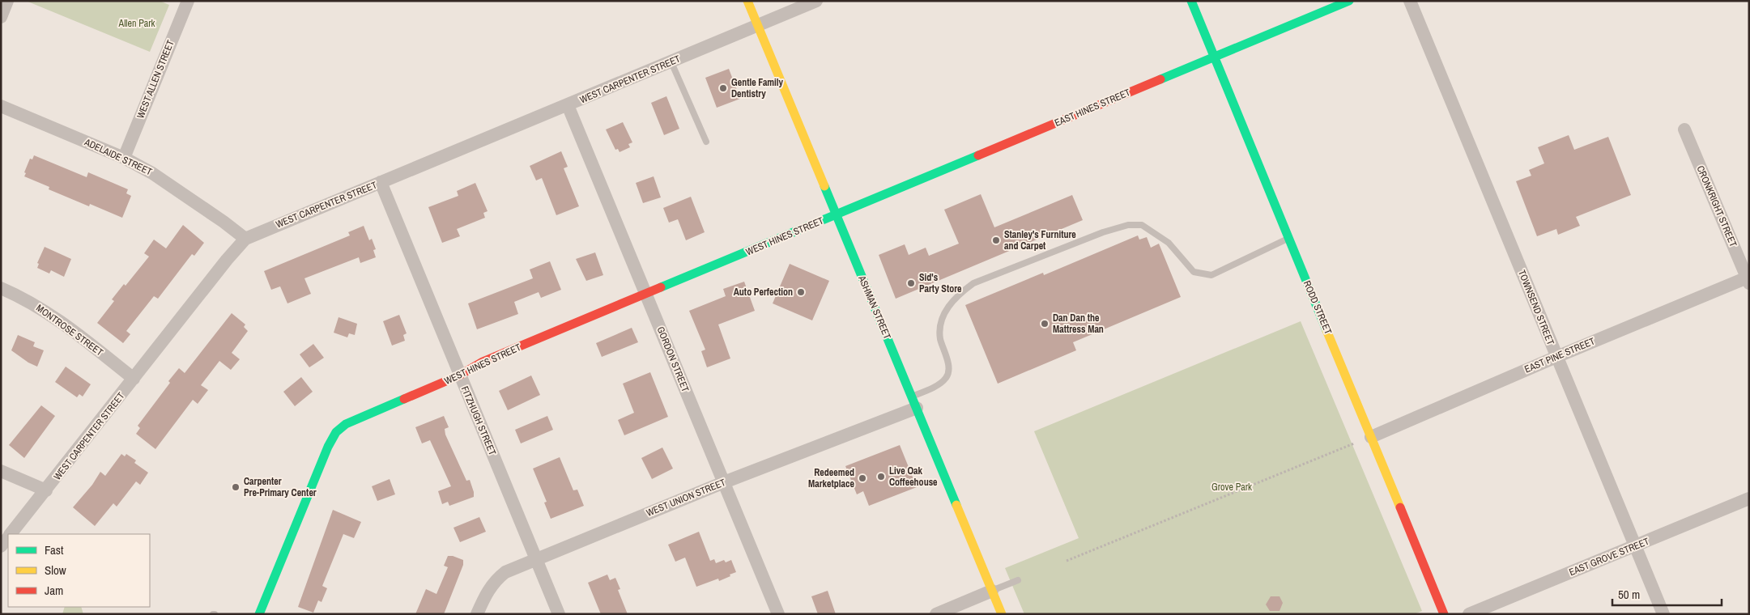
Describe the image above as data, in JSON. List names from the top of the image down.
{
  "streets": {
    "street": [
      "WEST ALLEN STREET",
      "WEST CARPENTER STREET",
      "EAST HINES STREET",
      "ADELAIDE STREET",
      "CRONKRIGHT STREET",
      "WEST HINES STREET",
      "ASHMAN STREET",
      "RODD STREET",
      "TOWNSEND STREET",
      "MONTROSE STREET",
      "EAST PINE STREET",
      "GORDON STREET",
      "FITZHUGH STREET",
      "WEST UNION STREET",
      "EAST GROVE STREET"
    ]
  },
  "crossings": [
    ["WEST ALLEN STREET", "ADELAIDE STREET"],
    ["WEST CARPENTER STREET", "ADELAIDE STREET"],
    ["WEST CARPENTER STREET", "ASHMAN STREET"],
    ["WEST CARPENTER STREET", "MONTROSE STREET"],
    ["WEST CARPENTER STREET", "GORDON STREET"],
    ["WEST CARPENTER STREET", "FITZHUGH STREET"],
    ["EAST HINES STREET", "WEST HINES STREET"],
    ["EAST HINES STREET", "ASHMAN STREET"],
    ["EAST HINES STREET", "RODD STREET"],
    ["CRONKRIGHT STREET", "EAST PINE STREET"],
    ["WEST HINES STREET", "ASHMAN STREET"],
    ["WEST HINES STREET", "GORDON STREET"],
    ["WEST HINES STREET", "FITZHUGH STREET"],
    ["ASHMAN STREET", "WEST UNION STREET"],
    ["RODD STREET", "EAST PINE STREET"],
    ["TOWNSEND STREET", "EAST PINE STREET"],
    ["TOWNSEND STREET", "EAST GROVE STREET"],
    ["GORDON STREET", "WEST UNION STREET"],
    ["FITZHUGH STREET", "WEST UNION STREET"]
  ],
  "parks": ["Allen Park", "Grove Park"],
  "places": [
    "Gentle Family Dentistry",
    "Stanley's Furniture and Carpet",
    "Sid's Party Store",
    "Auto Perfection",
    "Dan Dan the Mattress Man",
    "Live Oak Coffeehouse",
    "Redeemed Marketplace",
    "Carpenter Pre-Primary Center"
  ],
  "legend": ["Fast", "Slow", "Jam"],
  "scale_bar": "50 m"
}
